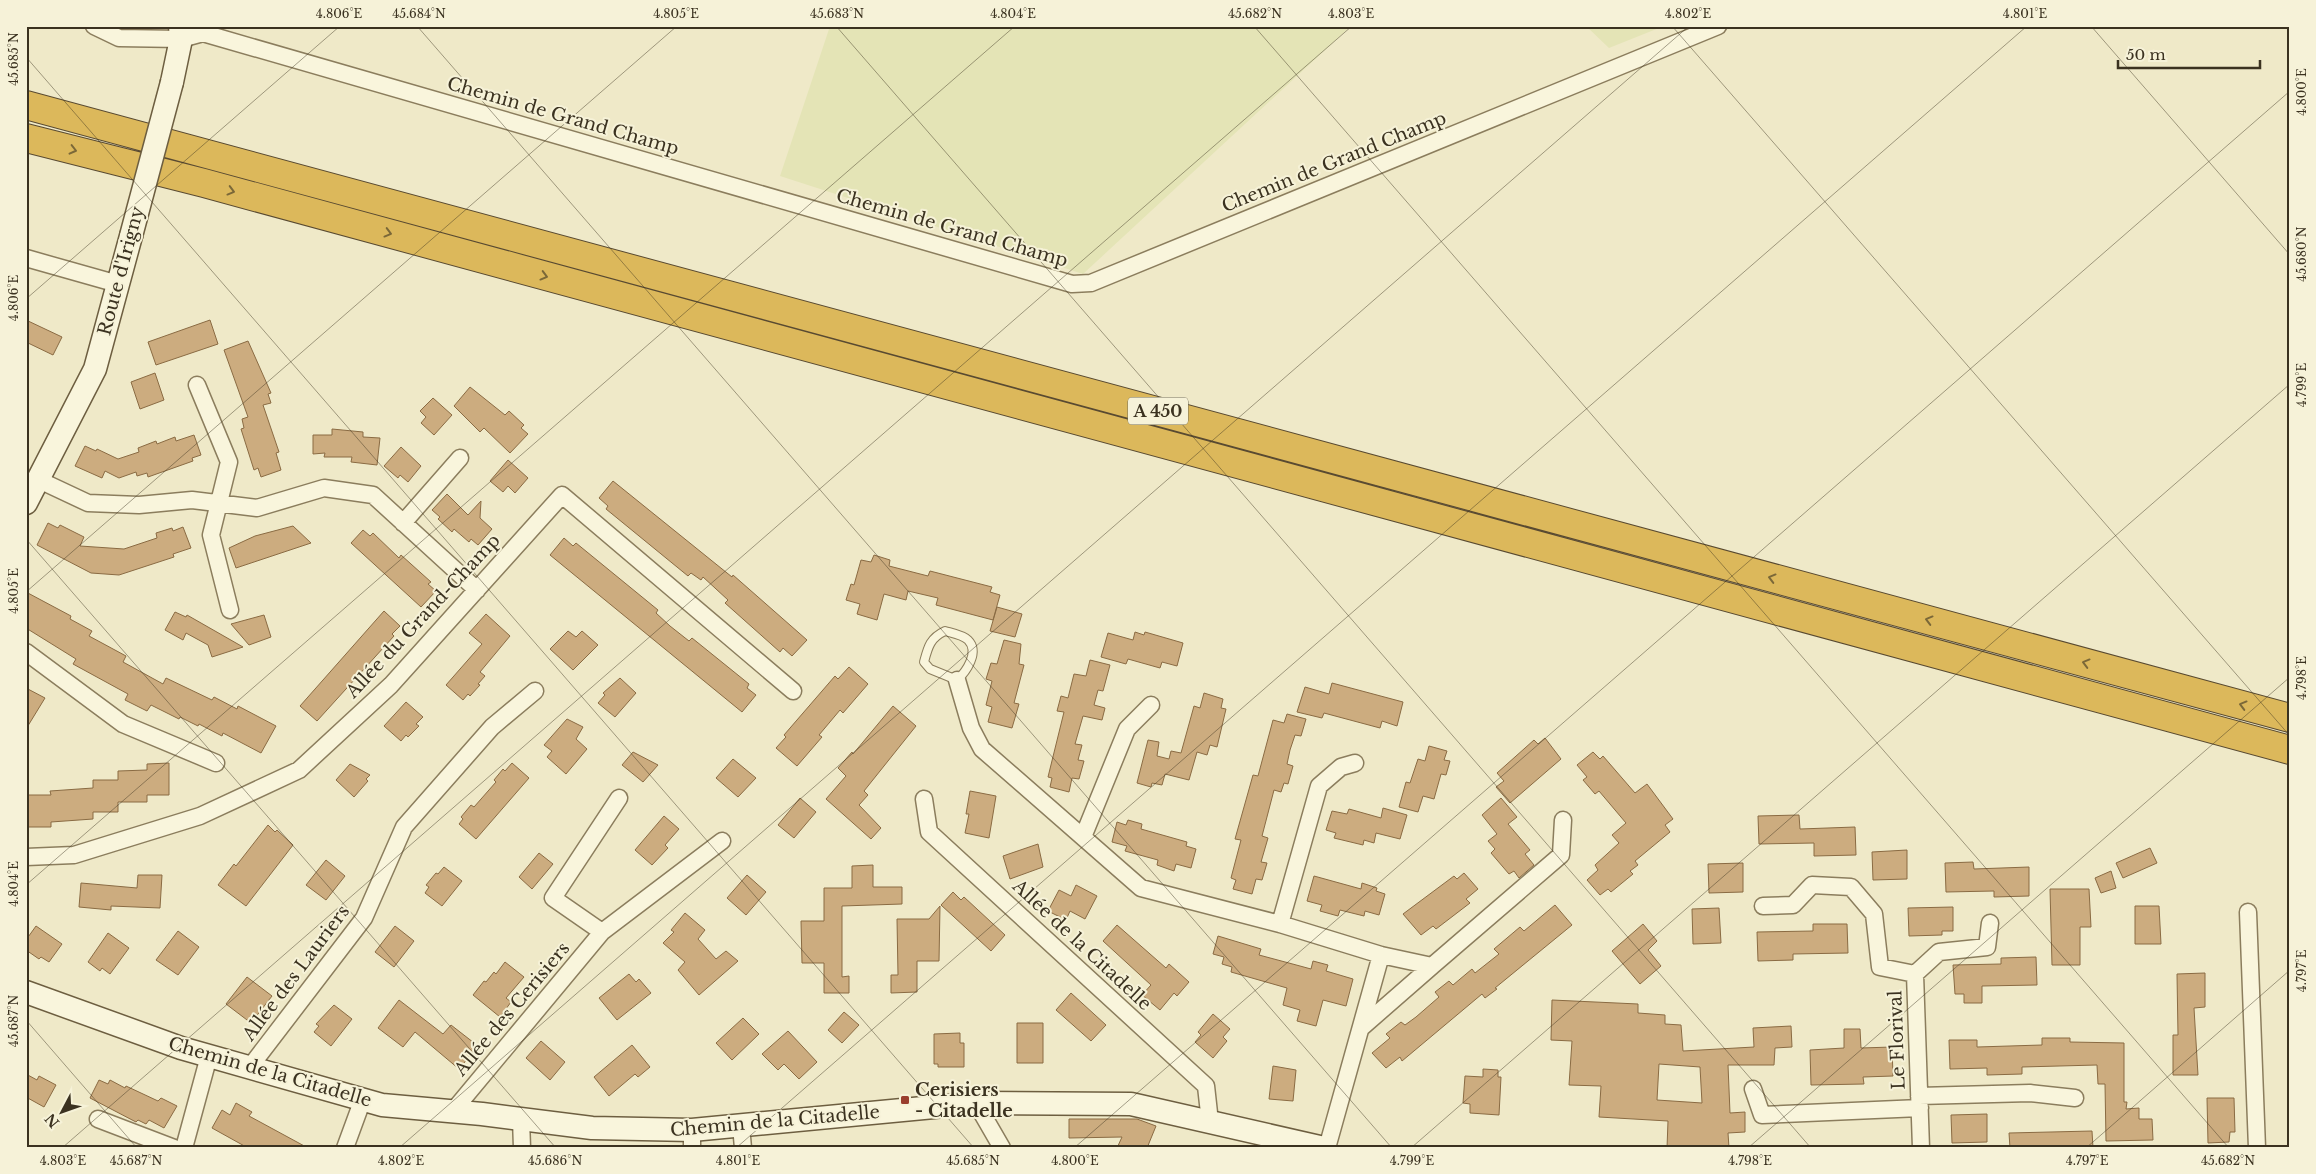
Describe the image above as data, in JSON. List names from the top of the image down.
{
  "streets": {
    "highway": ["A 450"],
    "street": [
      "Chemin de Grand Champ",
      "Route d'Irigny",
      "Allée du Grand-Champ",
      "Allée de la Citadelle",
      "Allée des Lauriers",
      "Allée des Cerisiers",
      "Le Florival",
      "Chemin de la Citadelle"
    ]
  },
  "crossings": [
    ["Chemin de Grand Champ", "Route d'Irigny"],
    ["Allée de la Citadelle", "Chemin de la Citadelle"],
    ["Allée des Lauriers", "Chemin de la Citadelle"],
    ["Allée des Cerisiers", "Chemin de la Citadelle"]
  ],
  "places": {
    "transit": ["Cerisiers - Citadelle"]
  },
  "scale_bar": "50 m",
  "north": "bottom left",
  "coordinates": [
    "4.806°E",
    "45.684°N",
    "4.805°E",
    "45.683°N",
    "4.804°E",
    "45.682°N",
    "4.803°E",
    "4.802°E",
    "4.801°E",
    "45.685°N",
    "4.800°E",
    "45.680°N",
    "4.799°E",
    "4.798°E",
    "4.797°E",
    "45.687°N",
    "45.686°N"
  ]
}
